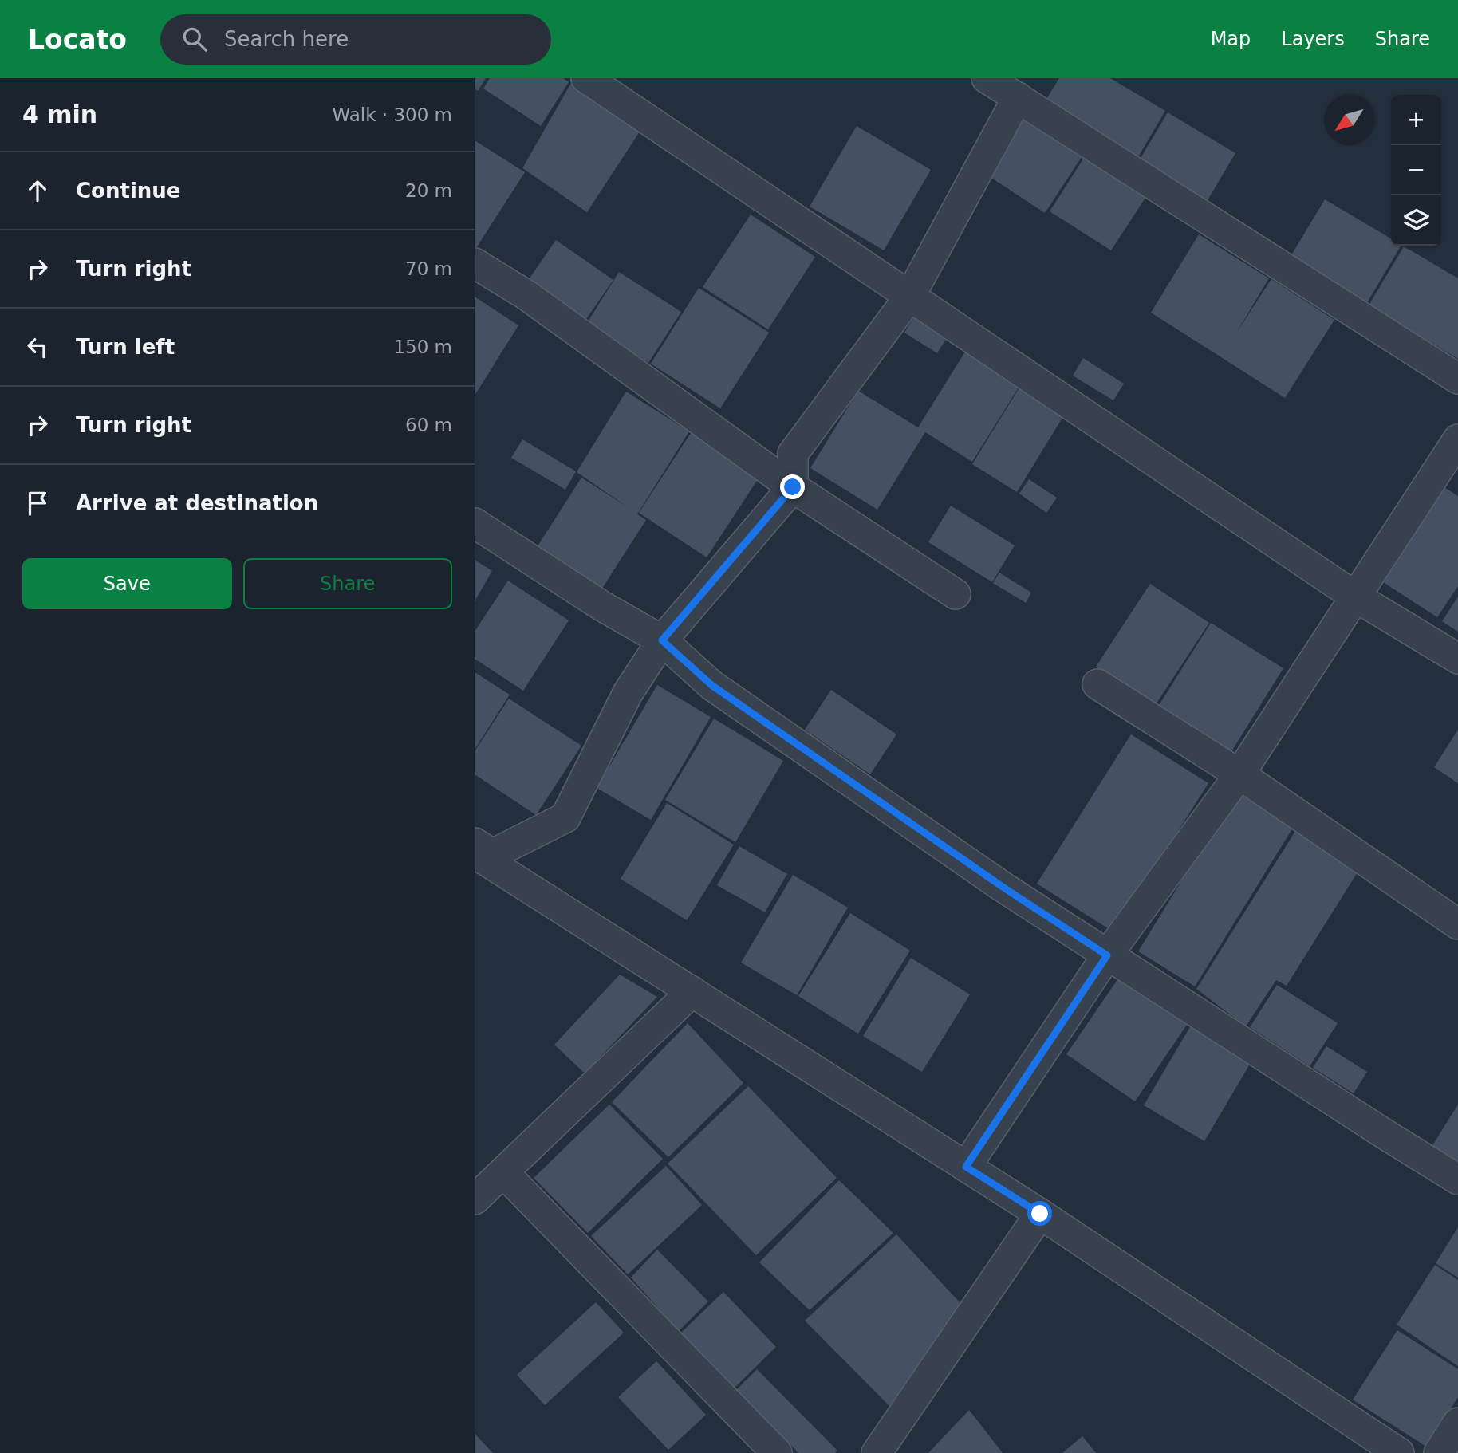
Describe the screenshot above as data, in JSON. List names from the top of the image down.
{
  "north": "bottom left",
  "page": {
    "header": "Locato",
    "search": "Search here",
    "nav": ["Map", "Layers", "Share"],
    "heading": ["4 min", "Walk · 300 m"],
    "map_buttons": ["+", "−"],
    "list": [
      ["Continue", "20 m"],
      ["Turn right", "70 m"],
      ["Turn left", "150 m"],
      ["Turn right", "60 m"],
      "Arrive at destination"
    ],
    "buttons": ["Save", "Share"]
  }
}
